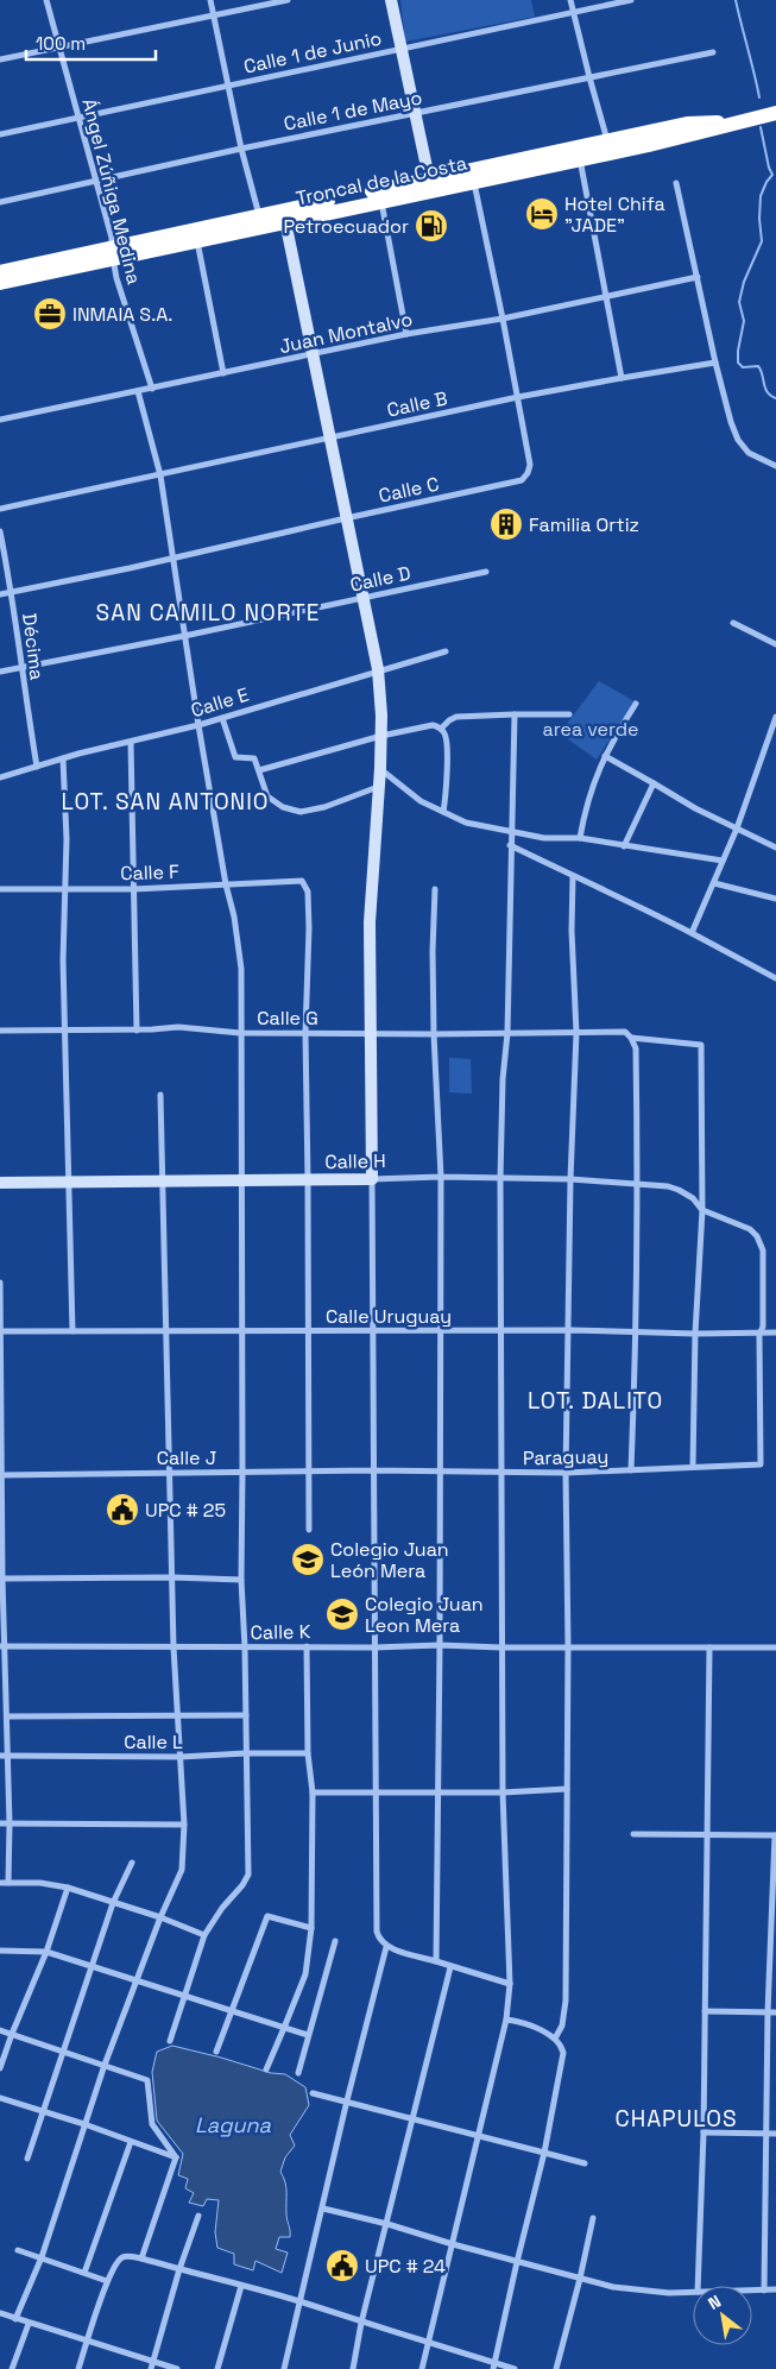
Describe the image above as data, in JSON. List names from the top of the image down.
{
  "streets": {
    "highway": ["Troncal de la Costa"],
    "street": [
      "Calle 1 de Junio",
      "Calle 1 de Mayo",
      "Ángel Zúñiga Medina",
      "Juan Montalvo",
      "Calle B",
      "Calle C",
      "Calle D",
      "Décima",
      "Calle E",
      "Calle F",
      "Calle G",
      "Calle H",
      "Calle Uruguay",
      "Calle J",
      "Paraguay",
      "Calle K",
      "Calle L"
    ]
  },
  "crossings": [
    ["Calle 1 de Junio", "Ángel Zúñiga Medina"],
    ["Calle 1 de Mayo", "Ángel Zúñiga Medina"],
    ["Troncal de la Costa", "Ángel Zúñiga Medina"],
    ["Troncal de la Costa", "Calle C"],
    ["Ángel Zúñiga Medina", "Juan Montalvo"],
    ["Juan Montalvo", "Calle C"],
    ["Calle B", "Calle C"],
    ["Calle C", "Décima"],
    ["Calle D", "Décima"],
    ["Décima", "Calle E"],
    ["Calle F", "Calle G"],
    ["Calle G", "Calle H"],
    ["Calle H", "Calle Uruguay"],
    ["Calle H", "Paraguay"],
    ["Calle J", "Paraguay"]
  ],
  "districts": [
    "SAN CAMILO NORTE",
    "LOT. SAN ANTONIO",
    "LOT. DALITO",
    "CHAPULOS"
  ],
  "water": ["Laguna"],
  "parks": ["area verde"],
  "places": {
    "hotel": ["Hotel Chifa \"JADE\""],
    "fuel station": ["Petroecuador"],
    "office": ["INMAIA S.A."],
    "building": ["Familia Ortiz"],
    "public building": ["UPC # 25", "UPC # 24"],
    "school or university": ["Colegio Juan León Mera", "Colegio Juan Leon Mera"]
  },
  "scale_bar": "100 m",
  "north": "top left"
}
